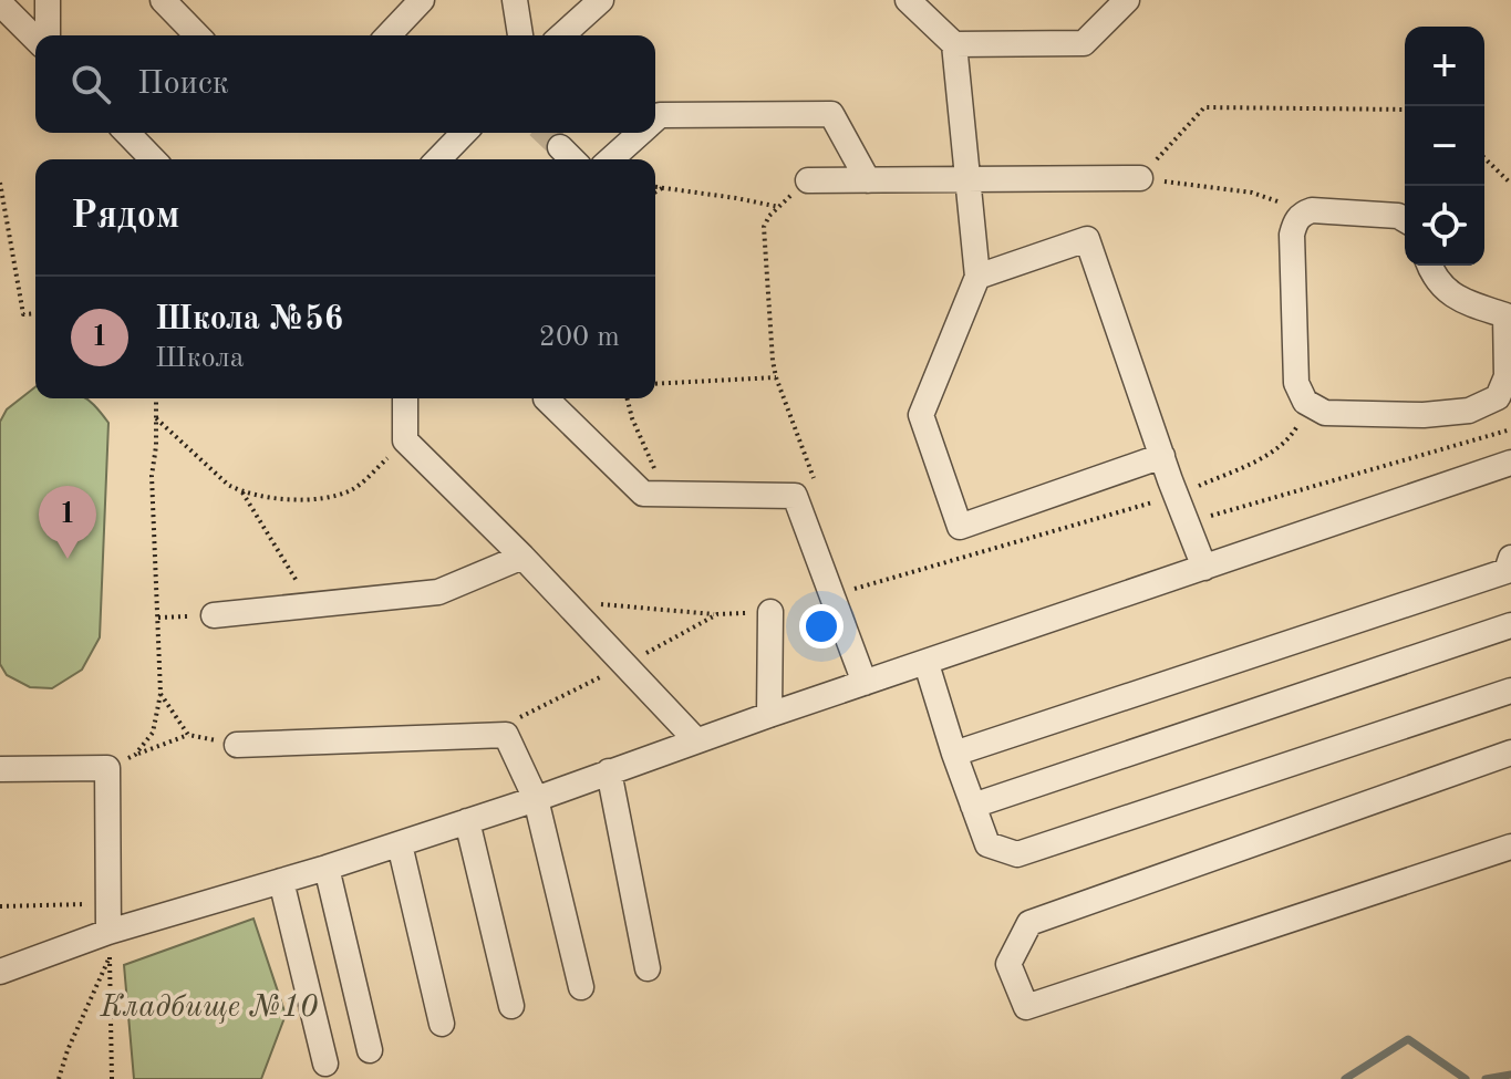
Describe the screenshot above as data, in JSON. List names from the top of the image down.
{
  "parks": ["Кладбище №10"],
  "page": {
    "map_buttons": ["+", "−"],
    "search": "Поиск",
    "heading": "Рядом",
    "list": [
      {
        "mark": "1",
        "name": "Школа №56",
        "note": "Школа",
        "value": "200 m"
      }
    ],
    "pins": "1"
  }
}
